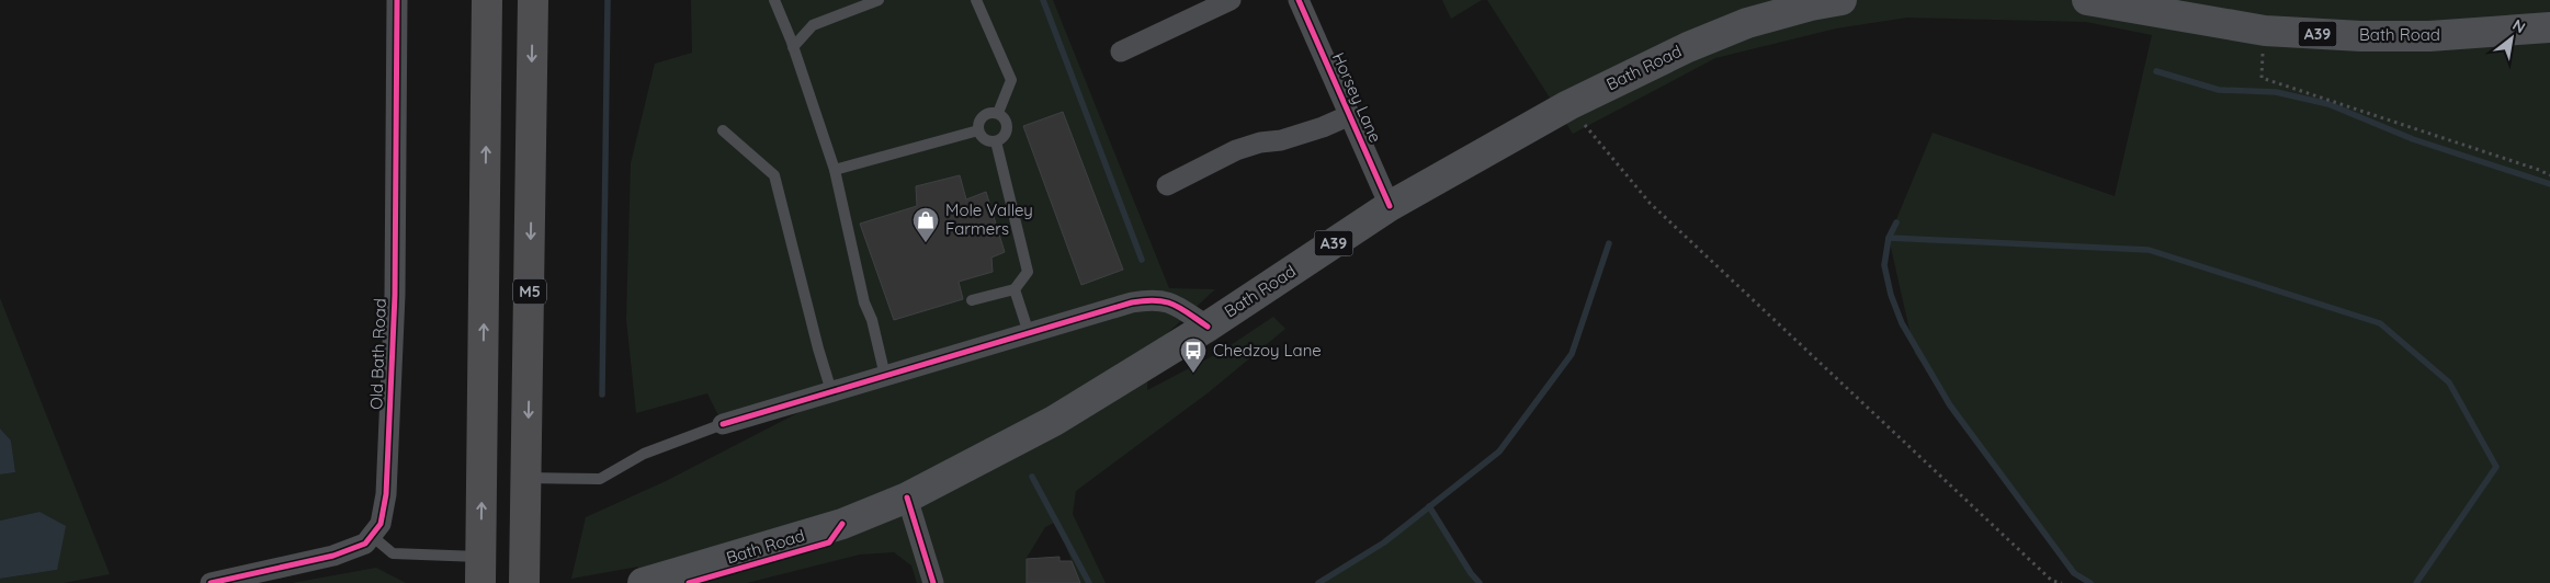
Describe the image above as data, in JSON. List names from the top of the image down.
{
  "streets": {
    "highway": ["M5"],
    "main road": ["A39", "Bath Road"],
    "street": ["Horsey Lane", "Old Bath Road"]
  },
  "crossings": [
    ["Bath Road", "Horsey Lane"]
  ],
  "places": {
    "shop": ["Mole Valley Farmers"],
    "bus stop": ["Chedzoy Lane"]
  },
  "north": "top right"
}
